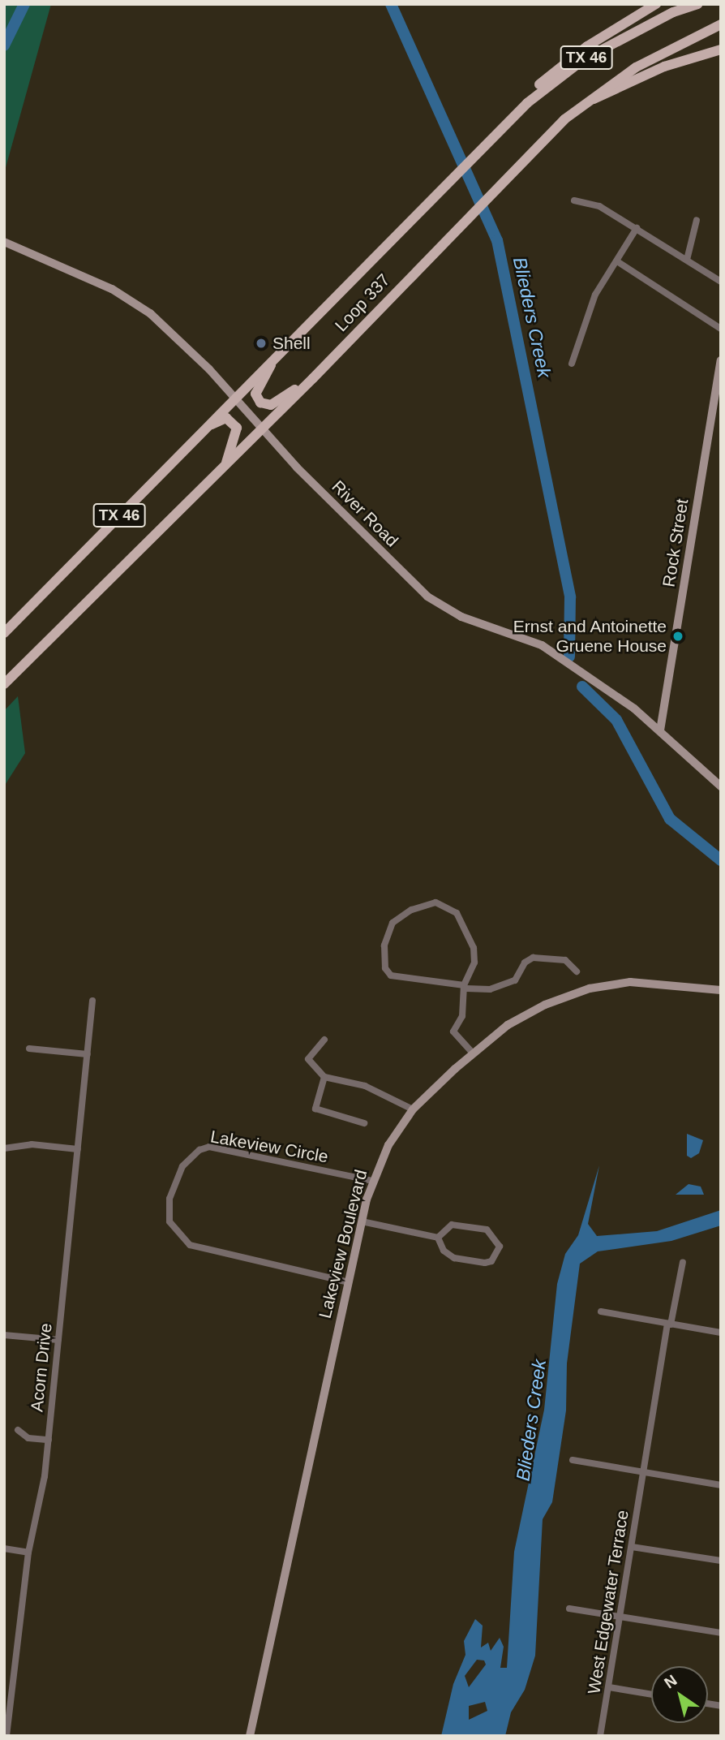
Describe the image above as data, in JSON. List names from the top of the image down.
{
  "streets": {
    "main road": ["TX 46", "Loop 337"],
    "street": [
      "River Road",
      "Rock Street",
      "Lakeview Circle",
      "Lakeview Boulevard",
      "Acorn Drive",
      "West Edgewater Terrace"
    ]
  },
  "crossings": [
    ["Loop 337", "River Road"],
    ["River Road", "Rock Street"],
    ["Lakeview Circle", "Lakeview Boulevard"]
  ],
  "water": ["Blieders Creek"],
  "places": ["Shell", "Ernst and Antoinette Gruene House"],
  "north": "top left"
}
